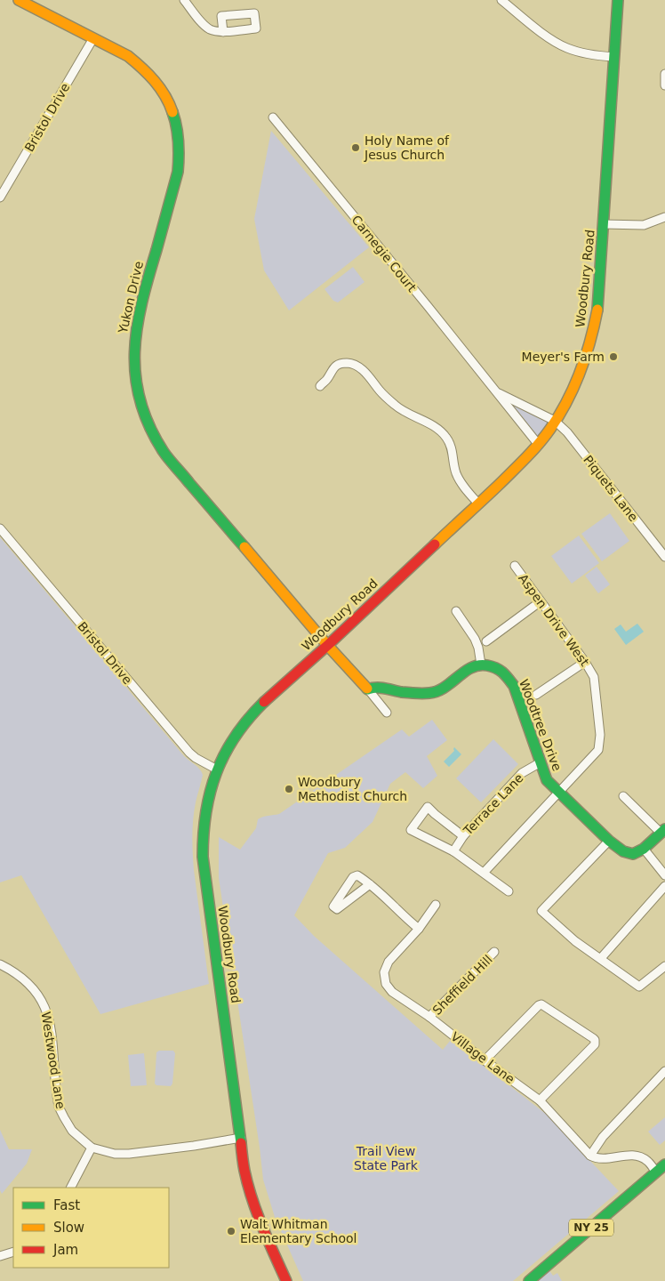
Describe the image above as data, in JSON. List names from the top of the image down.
{
  "streets": {
    "main road": [
      "Woodbury Road",
      "Yukon Drive",
      "Woodtree Drive",
      "NY 25"
    ],
    "street": [
      "Bristol Drive",
      "Carnegie Court",
      "Piquets Lane",
      "Aspen Drive West",
      "Terrace Lane",
      "Sheffield Hill",
      "Village Lane",
      "Westwood Lane"
    ]
  },
  "crossings": [
    ["Bristol Drive", "Woodbury Road"],
    ["Bristol Drive", "Yukon Drive"],
    ["Carnegie Court", "Woodbury Road"],
    ["Carnegie Court", "Piquets Lane"],
    ["Woodbury Road", "Yukon Drive"],
    ["Woodbury Road", "Piquets Lane"],
    ["Woodbury Road", "Westwood Lane"],
    ["Aspen Drive West", "Woodtree Drive"],
    ["Woodtree Drive", "Terrace Lane"],
    ["Sheffield Hill", "Village Lane"]
  ],
  "parks": ["Trail View State Park"],
  "places": [
    "Holy Name of Jesus Church",
    "Meyer's Farm",
    "Woodbury Methodist Church",
    "Walt Whitman Elementary School"
  ],
  "legend": ["Fast", "Slow", "Jam"]
}
